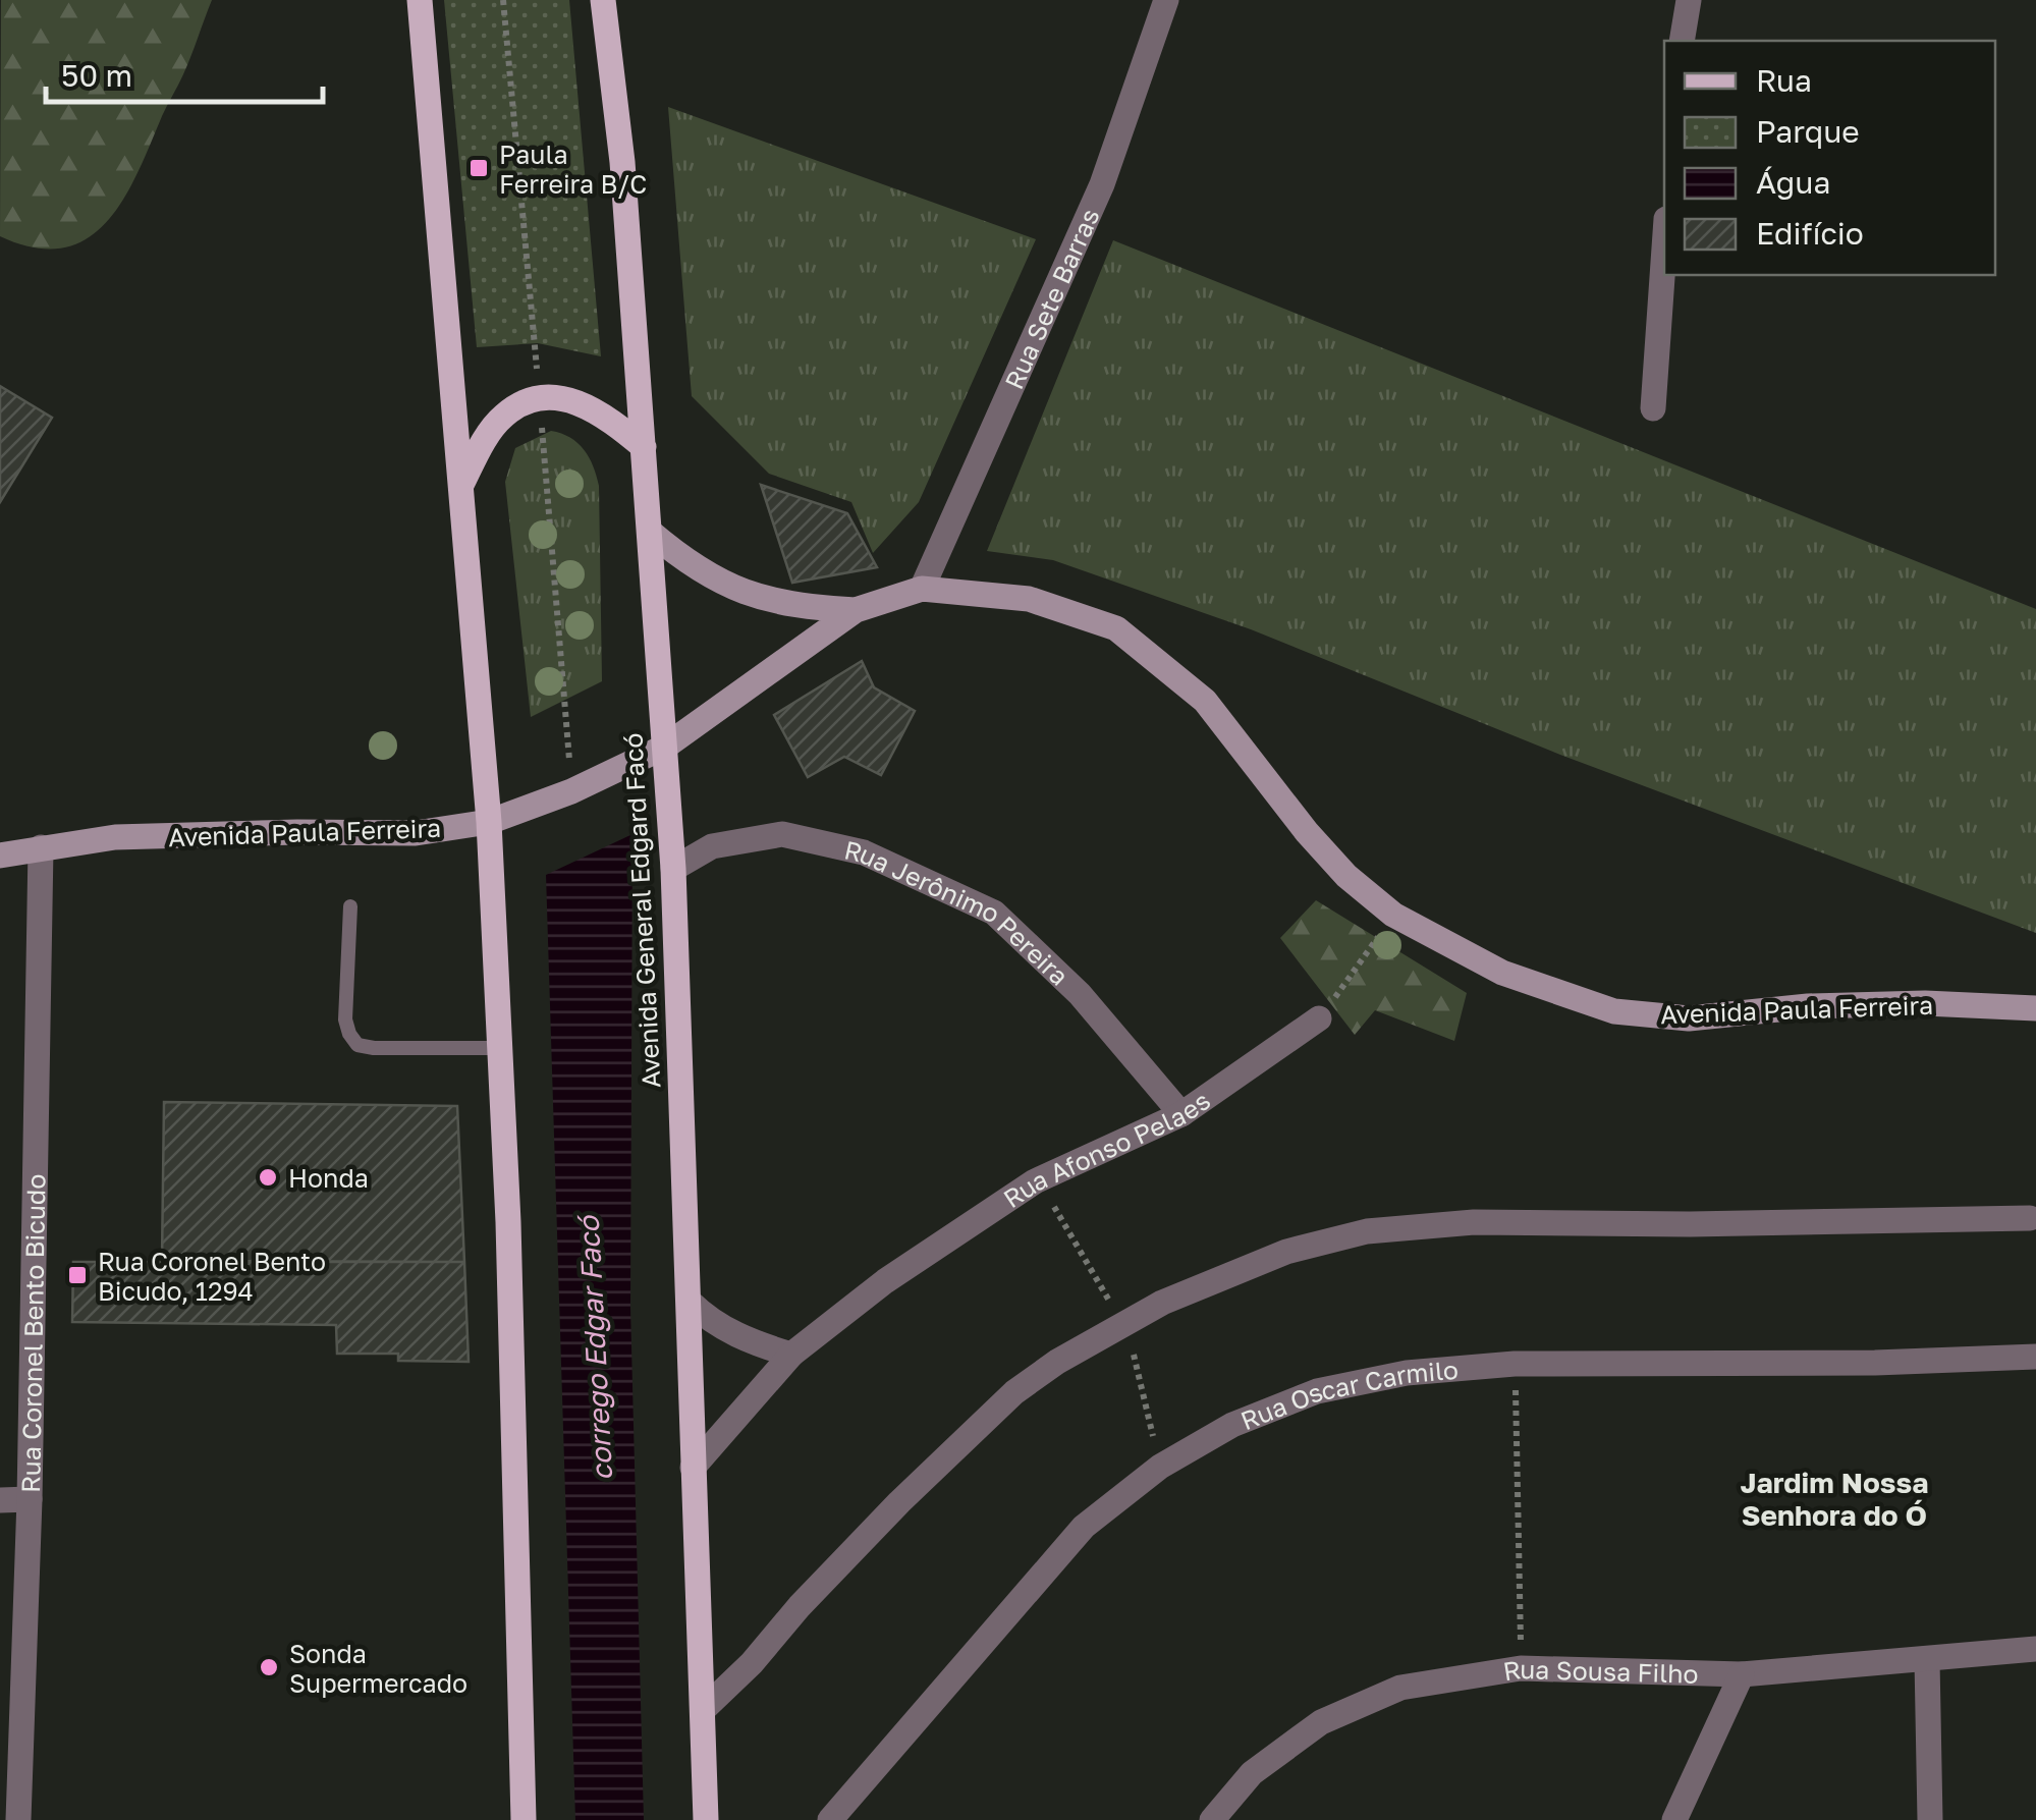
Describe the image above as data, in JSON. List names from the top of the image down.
{
  "streets": {
    "main road": ["Avenida Paula Ferreira", "Avenida General Edgard Facó"],
    "street": [
      "Rua Sete Barras",
      "Rua Jerônimo Pereira",
      "Rua Afonso Pelaes",
      "Rua Coronel Bento Bicudo",
      "Rua Oscar Carmilo",
      "Rua Sousa Filho"
    ]
  },
  "crossings": [
    ["Rua Sete Barras", "Avenida Paula Ferreira"],
    ["Avenida Paula Ferreira", "Avenida General Edgard Facó"],
    ["Avenida Paula Ferreira", "Rua Coronel Bento Bicudo"],
    ["Avenida General Edgard Facó", "Rua Jerônimo Pereira"],
    ["Avenida General Edgard Facó", "Rua Afonso Pelaes"],
    ["Rua Jerônimo Pereira", "Rua Afonso Pelaes"]
  ],
  "districts": ["Jardim Nossa Senhora do Ó"],
  "water": ["corrego Edgar Facó"],
  "places": {
    "transit": ["Paula Ferreira B/C", "Rua Coronel Bento Bicudo, 1294"],
    "other": ["Honda", "Sonda Supermercado"]
  },
  "legend": [
    "Rua",
    "Parque",
    "Água",
    "Edifício"
  ],
  "scale_bar": "50 m"
}
